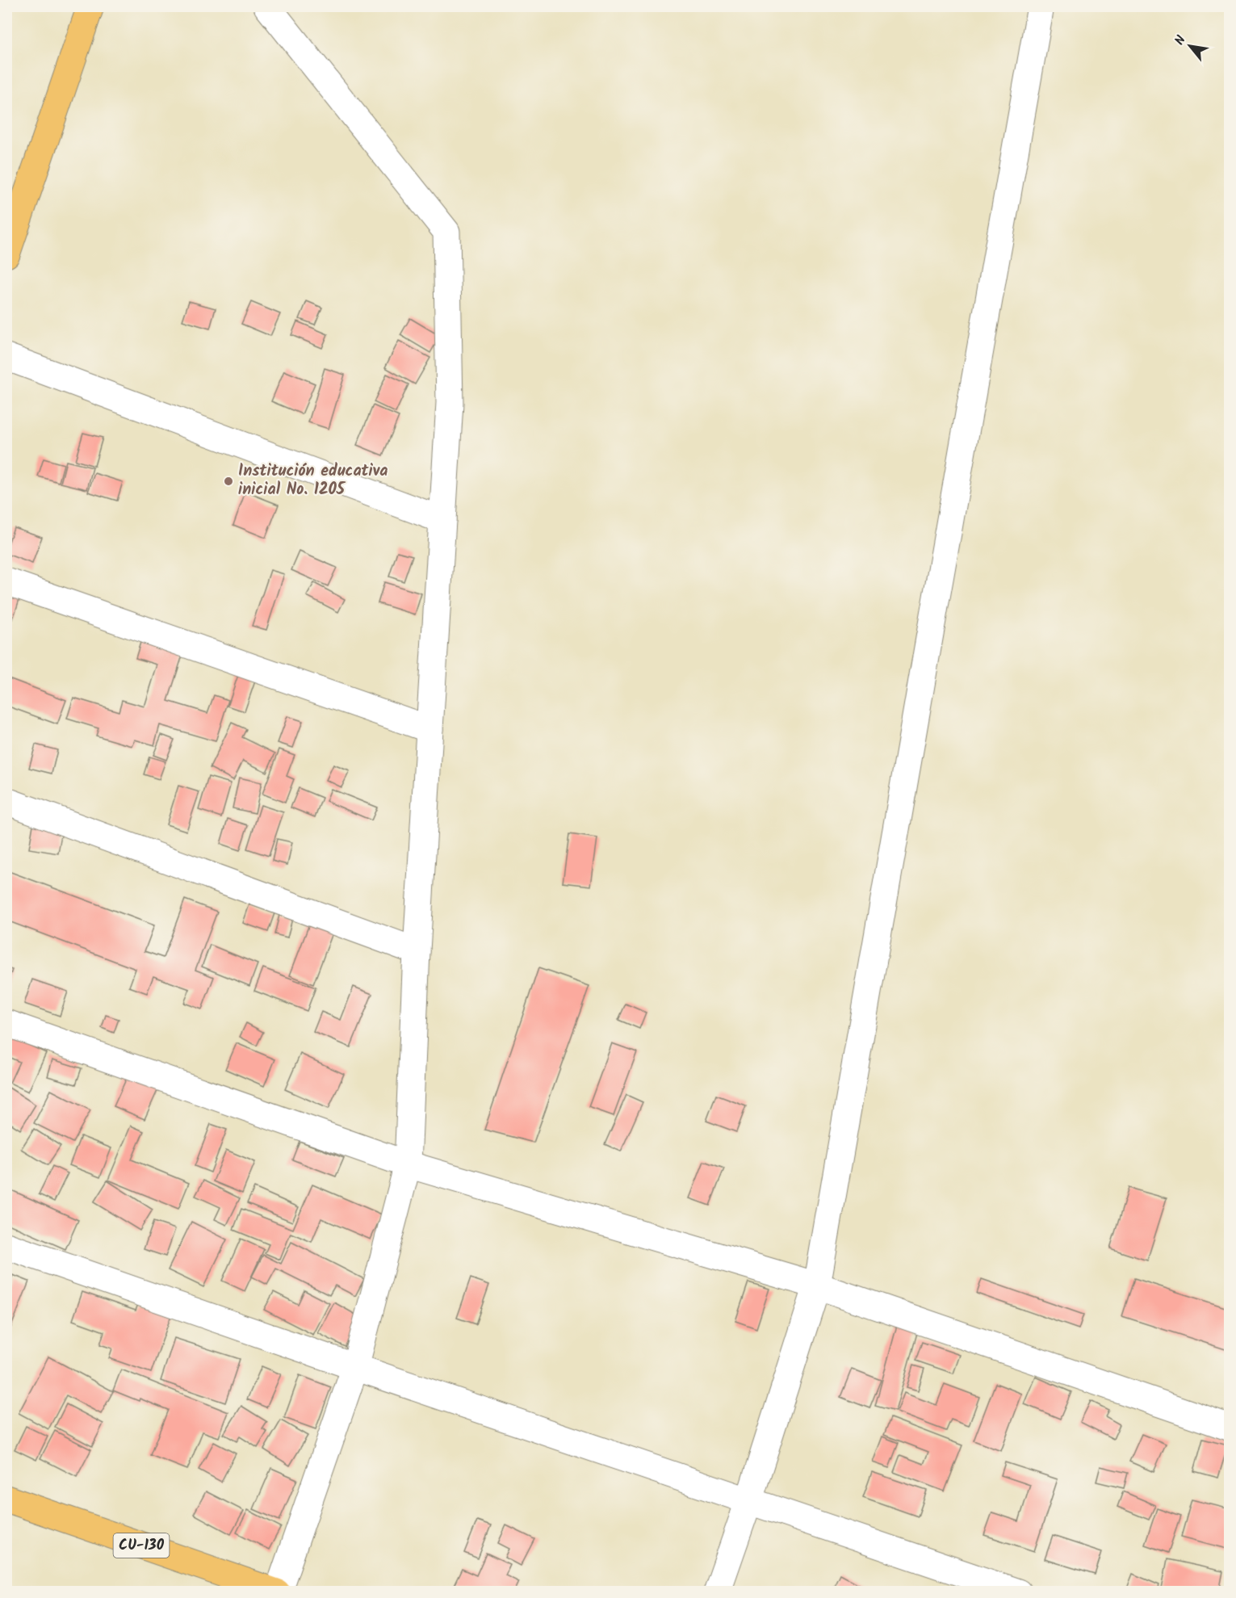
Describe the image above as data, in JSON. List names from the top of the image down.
{
  "streets": {
    "main road": ["CU-130"]
  },
  "places": ["Institución educativa inicial No. 1205"],
  "north": "top left"
}
